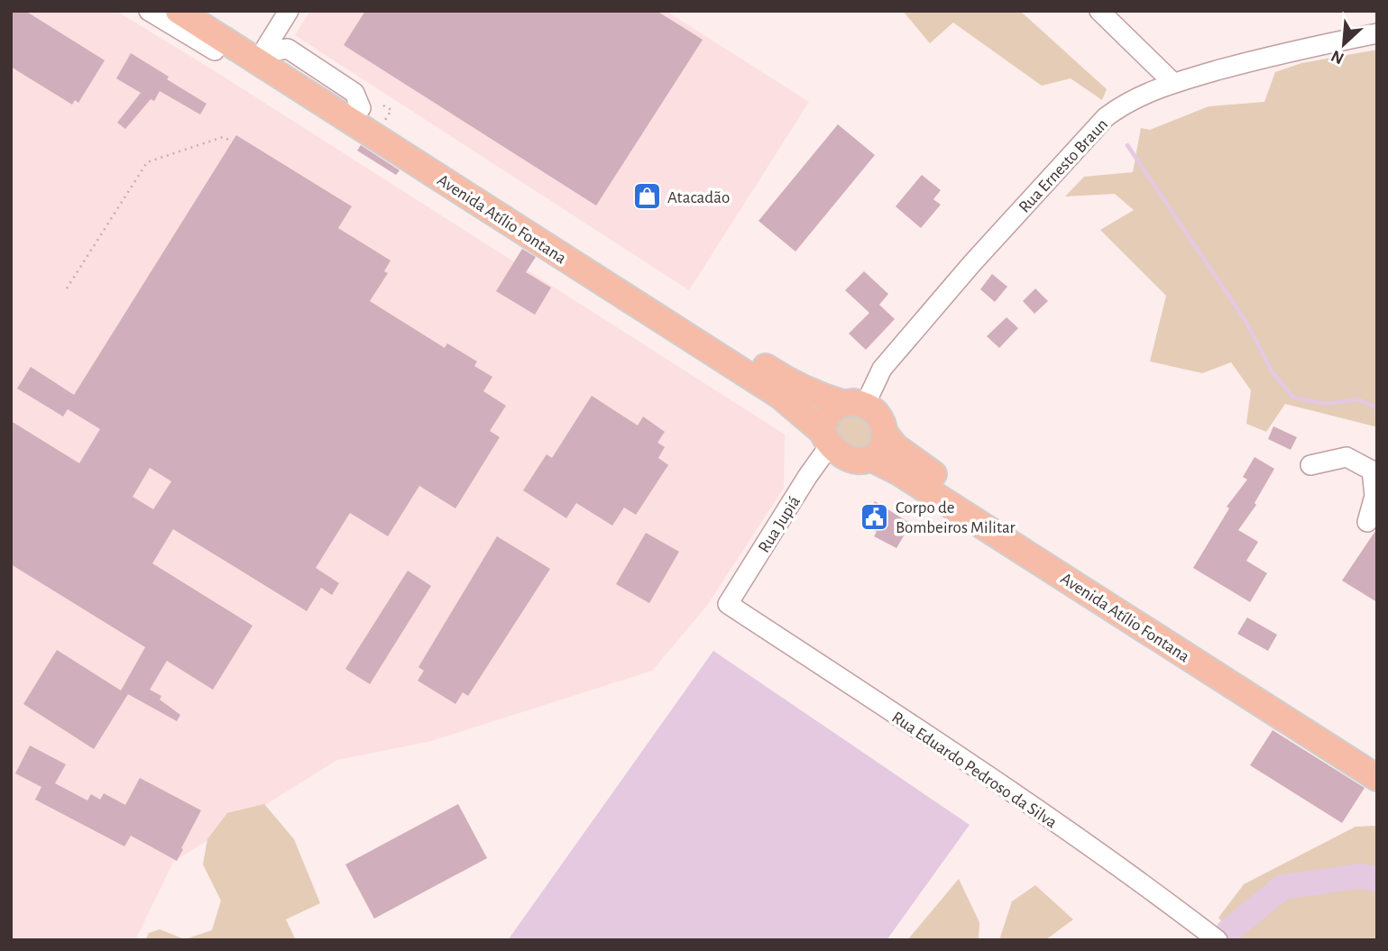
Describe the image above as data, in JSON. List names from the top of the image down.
{
  "streets": {
    "main road": ["Avenida Atílio Fontana"],
    "street": ["Rua Ernesto Braun", "Rua Jupiá", "Rua Eduardo Pedroso da Silva"]
  },
  "crossings": [
    ["Rua Ernesto Braun", "Avenida Atílio Fontana"],
    ["Rua Ernesto Braun", "Rua Jupiá"],
    ["Avenida Atílio Fontana", "Rua Jupiá"],
    ["Rua Jupiá", "Rua Eduardo Pedroso da Silva"]
  ],
  "places": {
    "shop": ["Atacadão"],
    "public building": ["Corpo de Bombeiros Militar"]
  },
  "north": "bottom left"
}
